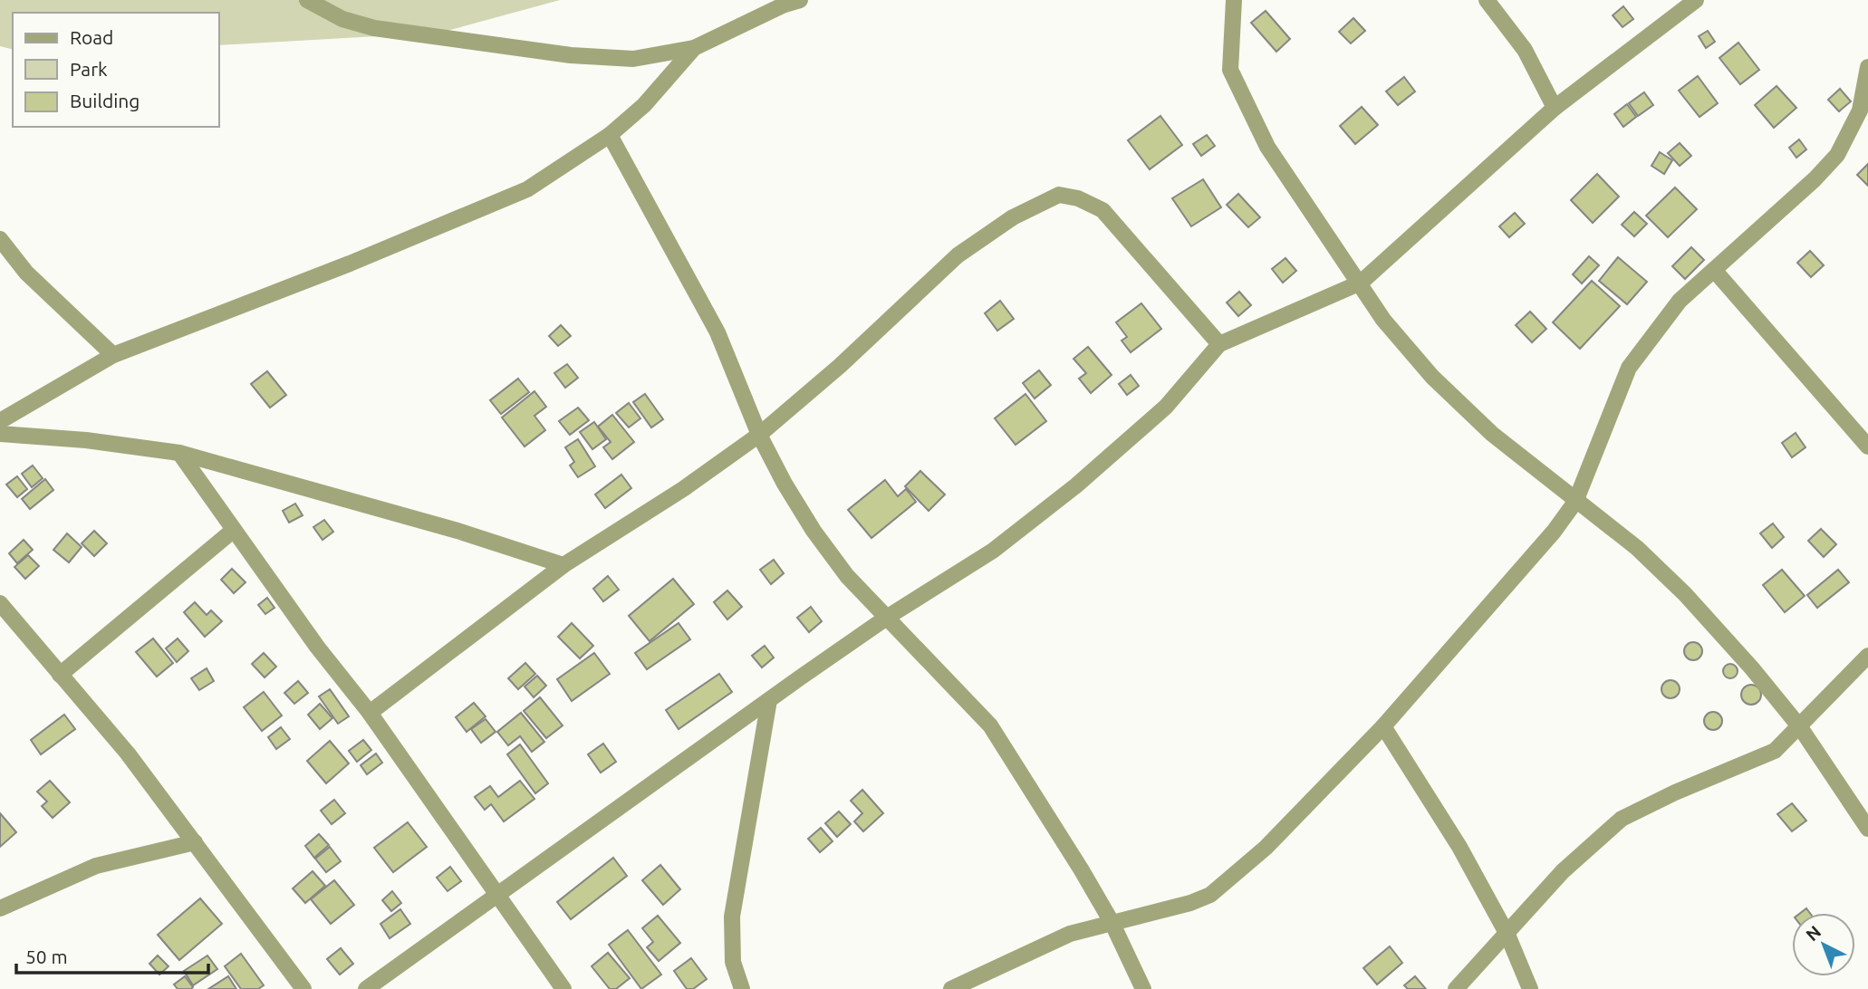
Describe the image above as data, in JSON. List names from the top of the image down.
{
  "legend": ["Road", "Park", "Building"],
  "scale_bar": "50 m",
  "north": "top left"
}
